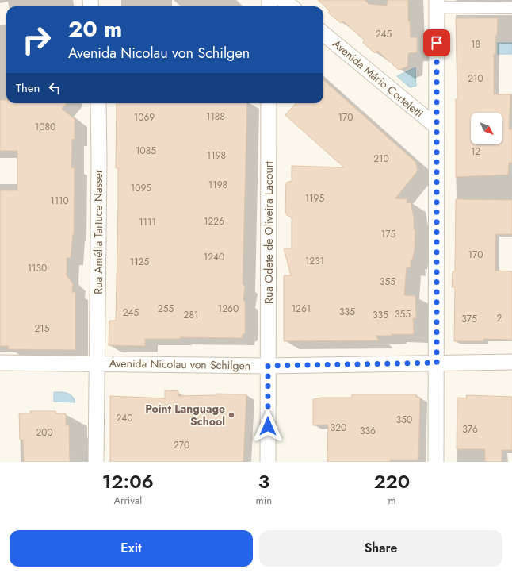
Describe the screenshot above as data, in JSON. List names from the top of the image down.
{
  "streets": {
    "street": [
      "Avenida Mário Corteletti",
      "Rua Amélia Tartuce Nasser",
      "Rua Odete de Oliveira Lacourt",
      "Avenida Nicolau von Schilgen"
    ]
  },
  "crossings": [
    ["Rua Amélia Tartuce Nasser", "Avenida Nicolau von Schilgen"],
    ["Rua Odete de Oliveira Lacourt", "Avenida Nicolau von Schilgen"]
  ],
  "places": ["Point Language School"],
  "house_numbers": [
    "245",
    "18",
    "210",
    "1188",
    "1069",
    "170",
    "1080",
    "1085",
    "12",
    "1198",
    "210",
    "1198",
    "1095",
    "1195",
    "1110",
    "1226",
    "1111",
    "175",
    "170",
    "1240",
    "1231",
    "1125",
    "1130",
    "355",
    "255",
    "1260",
    "1261",
    "335",
    "245",
    "355",
    "281",
    "335",
    "2",
    "375",
    "215",
    "240",
    "350",
    "320",
    "376",
    "336",
    "200",
    "270"
  ],
  "north": "bottom right",
  "page": {
    "turn": ["20 m", "Avenida Nicolau von Schilgen"],
    "then": "Then",
    "eta": [
      "12:06",
      "Arrival",
      "3",
      "min",
      "220",
      "m"
    ],
    "buttons": ["Exit", "Share"]
  }
}
